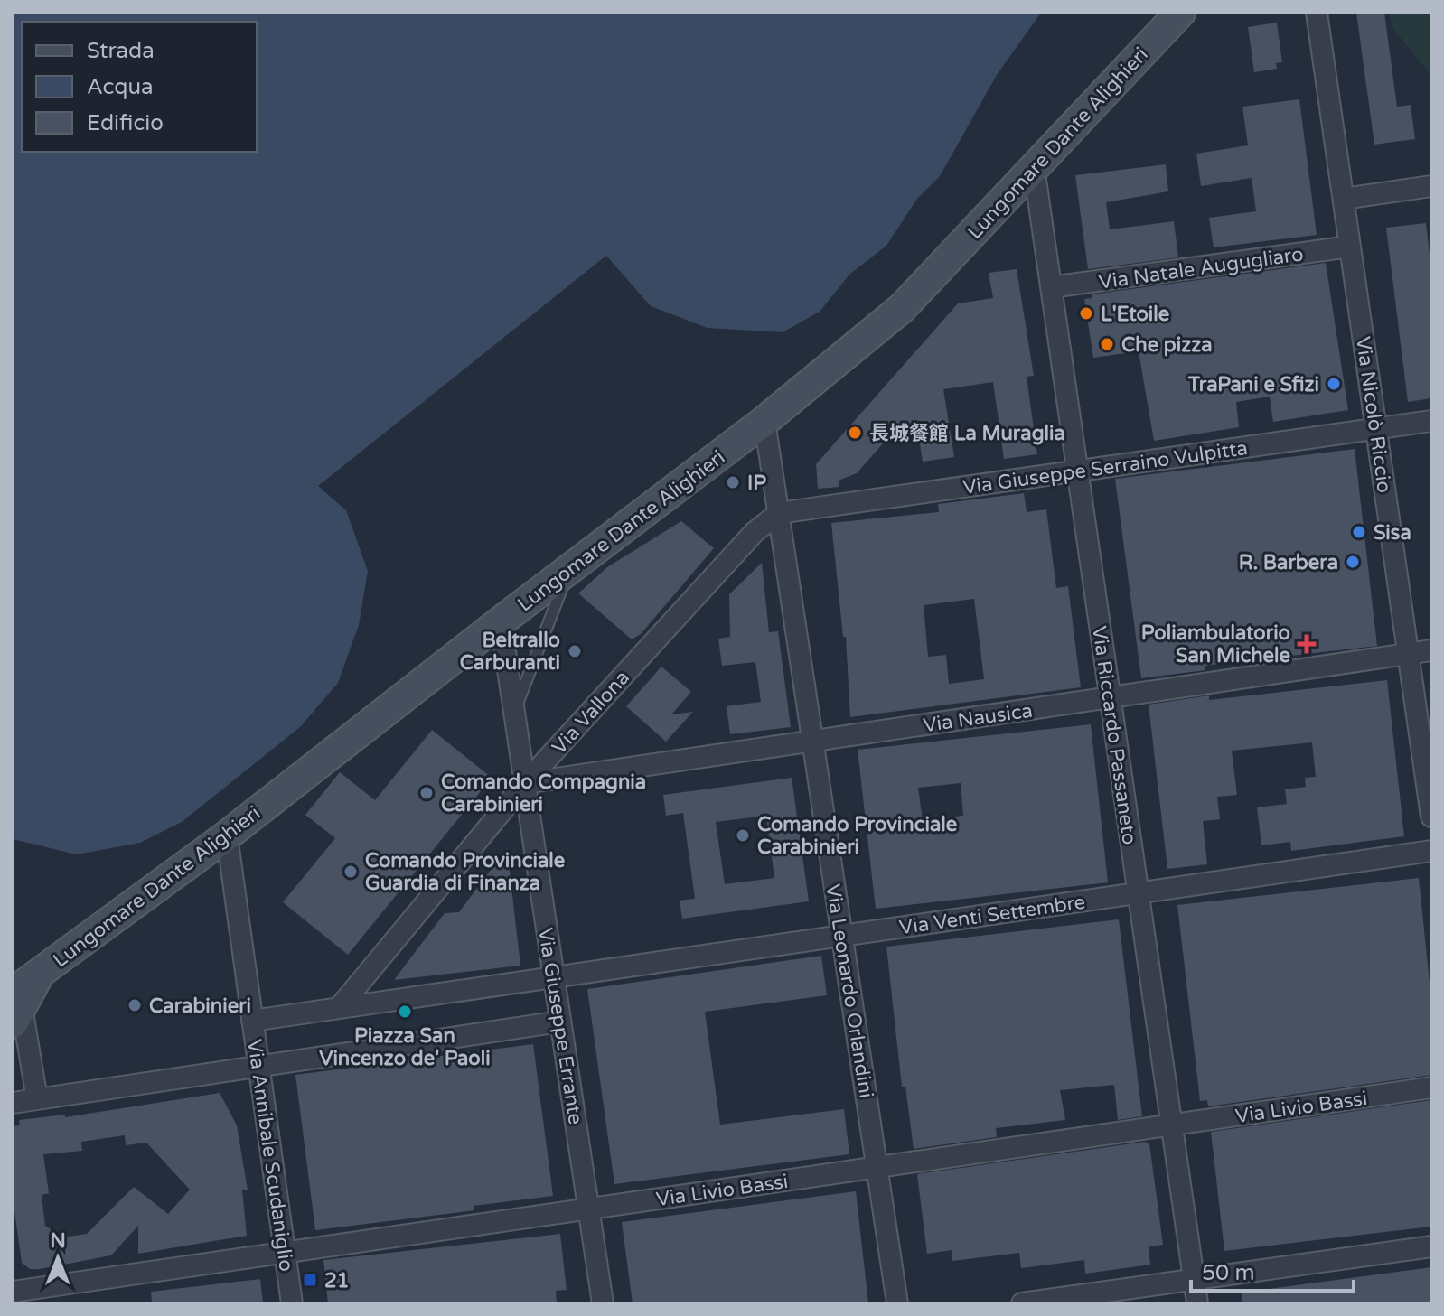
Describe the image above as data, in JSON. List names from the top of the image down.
{
  "streets": {
    "main road": ["Lungomare Dante Alighieri"],
    "street": [
      "Via Natale Augugliaro",
      "Via Nicolò Riccio",
      "Via Giuseppe Serraino Vulpitta",
      "Via Vallona",
      "Via Nausica",
      "Via Riccardo Passaneto",
      "Via Venti Settembre",
      "Via Leonardo Orlandini",
      "Via Giuseppe Errante",
      "Via Livio Bassi",
      "Via Annibale Scudaniglio"
    ]
  },
  "crossings": [
    ["Lungomare Dante Alighieri", "Via Riccardo Passaneto"],
    ["Lungomare Dante Alighieri", "Via Leonardo Orlandini"],
    ["Lungomare Dante Alighieri", "Via Giuseppe Errante"],
    ["Lungomare Dante Alighieri", "Via Annibale Scudaniglio"],
    ["Via Natale Augugliaro", "Via Nicolò Riccio"],
    ["Via Natale Augugliaro", "Via Riccardo Passaneto"],
    ["Via Nicolò Riccio", "Via Giuseppe Serraino Vulpitta"],
    ["Via Nicolò Riccio", "Via Nausica"],
    ["Via Giuseppe Serraino Vulpitta", "Via Vallona"],
    ["Via Giuseppe Serraino Vulpitta", "Via Riccardo Passaneto"],
    ["Via Giuseppe Serraino Vulpitta", "Via Leonardo Orlandini"],
    ["Via Vallona", "Via Nausica"],
    ["Via Vallona", "Via Venti Settembre"],
    ["Via Vallona", "Via Leonardo Orlandini"],
    ["Via Vallona", "Via Giuseppe Errante"],
    ["Via Nausica", "Via Riccardo Passaneto"],
    ["Via Nausica", "Via Leonardo Orlandini"],
    ["Via Nausica", "Via Giuseppe Errante"],
    ["Via Riccardo Passaneto", "Via Venti Settembre"],
    ["Via Riccardo Passaneto", "Via Livio Bassi"],
    ["Via Venti Settembre", "Via Leonardo Orlandini"],
    ["Via Venti Settembre", "Via Giuseppe Errante"],
    ["Via Venti Settembre", "Via Annibale Scudaniglio"],
    ["Via Leonardo Orlandini", "Via Livio Bassi"],
    ["Via Giuseppe Errante", "Via Livio Bassi"],
    ["Via Livio Bassi", "Via Annibale Scudaniglio"]
  ],
  "places": {
    "other": [
      "L'Etoile",
      "Che pizza",
      "TraPani e Sfizi",
      "長城餐館 La Muraglia",
      "IP",
      "Sisa",
      "R. Barbera",
      "Beltrallo Carburanti",
      "Comando Compagnia Carabinieri",
      "Comando Provinciale Carabinieri",
      "Comando Provinciale Guardia di Finanza",
      "Carabinieri",
      "Piazza San Vincenzo de' Paoli"
    ],
    "health": ["Poliambulatorio San Michele"],
    "transit": ["21"]
  },
  "legend": ["Strada", "Acqua", "Edificio"],
  "scale_bar": "50 m",
  "north": "top"
}
